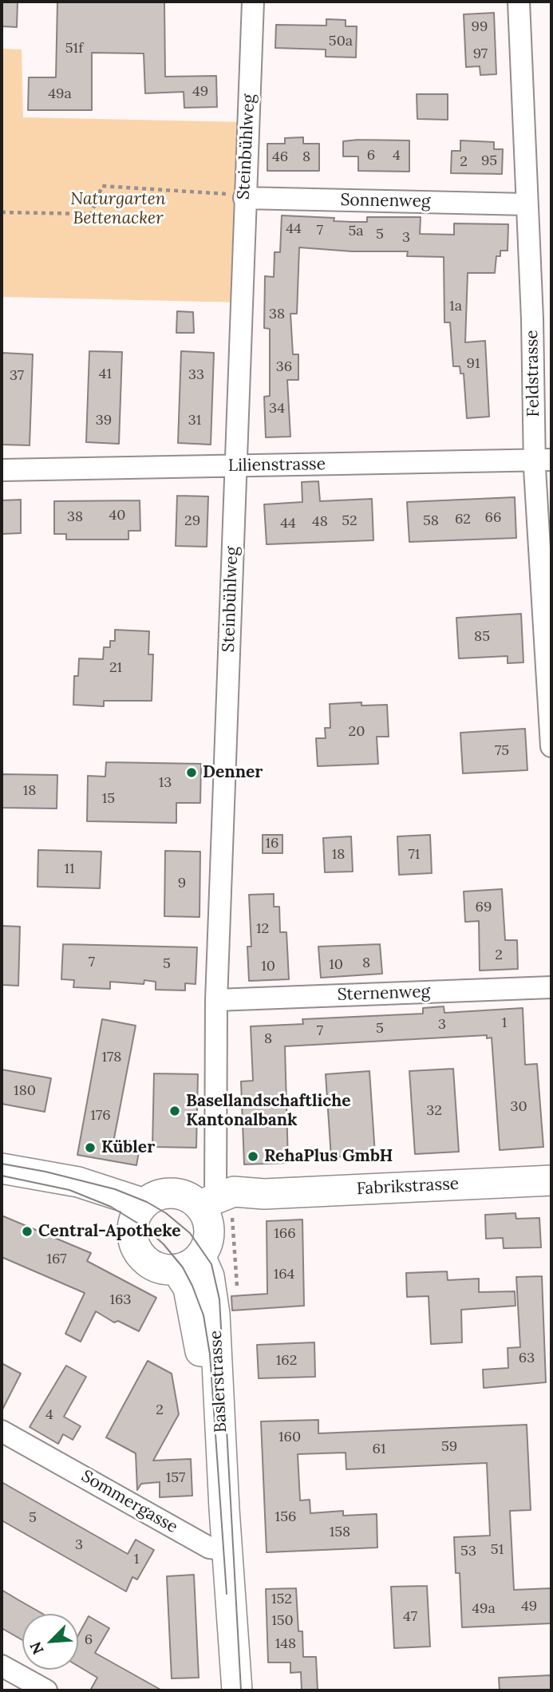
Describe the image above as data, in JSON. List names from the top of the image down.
{
  "streets": {
    "main road": ["Fabrikstrasse", "Baslerstrasse"],
    "street": [
      "Steinbühlweg",
      "Sonnenweg",
      "Feldstrasse",
      "Lilienstrasse",
      "Sternenweg",
      "Sommergasse"
    ]
  },
  "crossings": [
    ["Steinbühlweg", "Sonnenweg"],
    ["Steinbühlweg", "Lilienstrasse"],
    ["Steinbühlweg", "Sternenweg"],
    ["Steinbühlweg", "Fabrikstrasse"],
    ["Steinbühlweg", "Baslerstrasse"],
    ["Sonnenweg", "Feldstrasse"],
    ["Feldstrasse", "Lilienstrasse"],
    ["Fabrikstrasse", "Baslerstrasse"],
    ["Baslerstrasse", "Sommergasse"]
  ],
  "parks": ["Naturgarten Bettenacker"],
  "places": [
    "Denner",
    "Basellandschaftliche Kantonalbank",
    "Kübler",
    "RehaPlus GmbH",
    "Central-Apotheke"
  ],
  "house_numbers": [
    "99",
    "50a",
    "51f",
    "97",
    "49",
    "49a",
    "6",
    "4",
    "46",
    "8",
    "95",
    "2",
    "44",
    "7",
    "5a",
    "5",
    "3",
    "1a",
    "38",
    "91",
    "36",
    "41",
    "33",
    "37",
    "34",
    "39",
    "31",
    "40",
    "38",
    "66",
    "62",
    "29",
    "52",
    "58",
    "48",
    "44",
    "85",
    "21",
    "20",
    "75",
    "13",
    "18",
    "15",
    "16",
    "18",
    "71",
    "11",
    "9",
    "69",
    "12",
    "2",
    "7",
    "8",
    "5",
    "10",
    "10",
    "1",
    "3",
    "5",
    "7",
    "8",
    "178",
    "180",
    "30",
    "32",
    "176",
    "166",
    "167",
    "164",
    "163",
    "63",
    "162",
    "2",
    "4",
    "160",
    "59",
    "61",
    "157",
    "156",
    "5",
    "158",
    "3",
    "51",
    "53",
    "1",
    "152",
    "49",
    "49a",
    "47",
    "150",
    "6",
    "148"
  ],
  "north": "bottom left"
}
